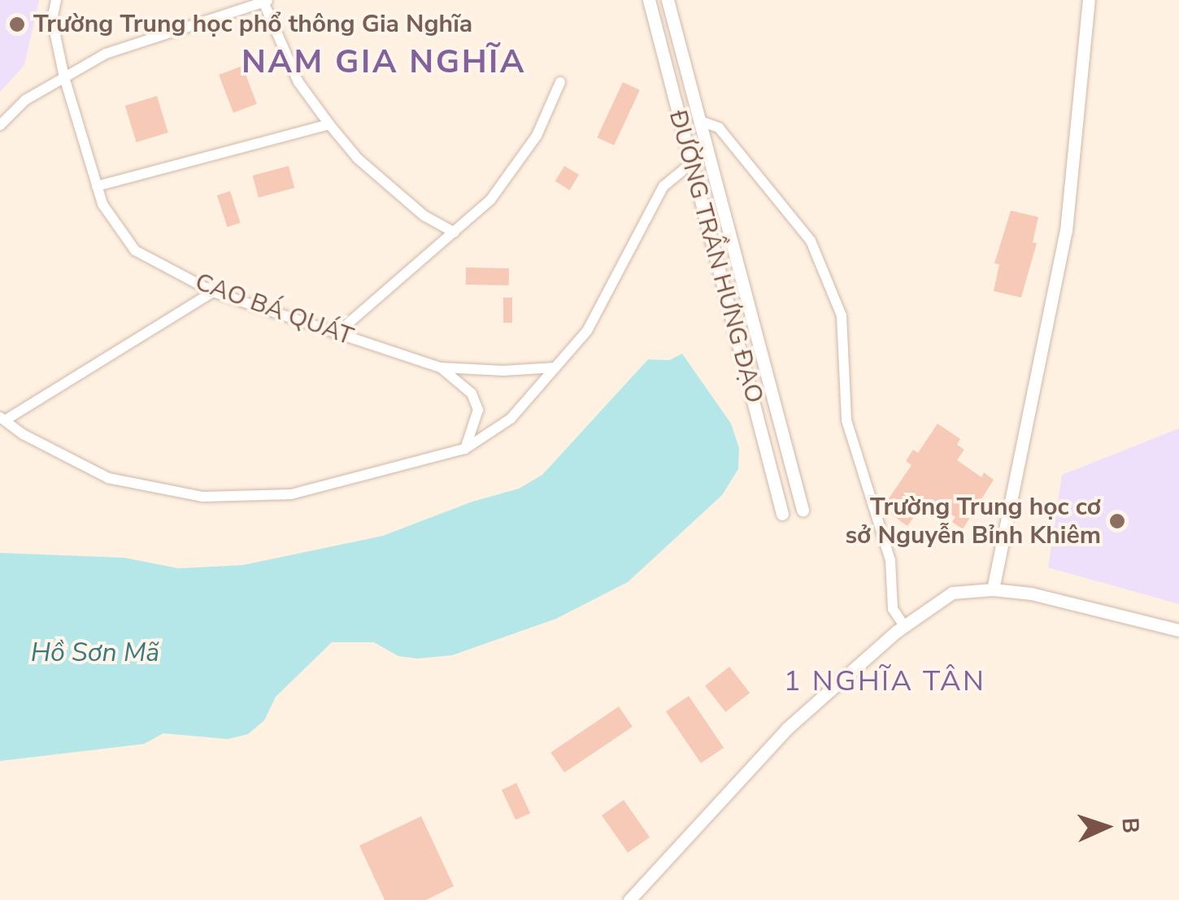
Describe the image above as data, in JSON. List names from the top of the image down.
{
  "streets": {
    "street": ["ĐƯỜNG TRẦN HƯNG ĐẠO", "CAO BÁ QUÁT"]
  },
  "districts": ["NAM GIA NGHĨA", "1 NGHĨA TÂN"],
  "water": ["Hồ Sơn Mã"],
  "places": ["Trường Trung học phổ thông Gia Nghĩa", "Trường Trung học cơ sở Nguyễn Bỉnh Khiêm"],
  "north": "right"
}
